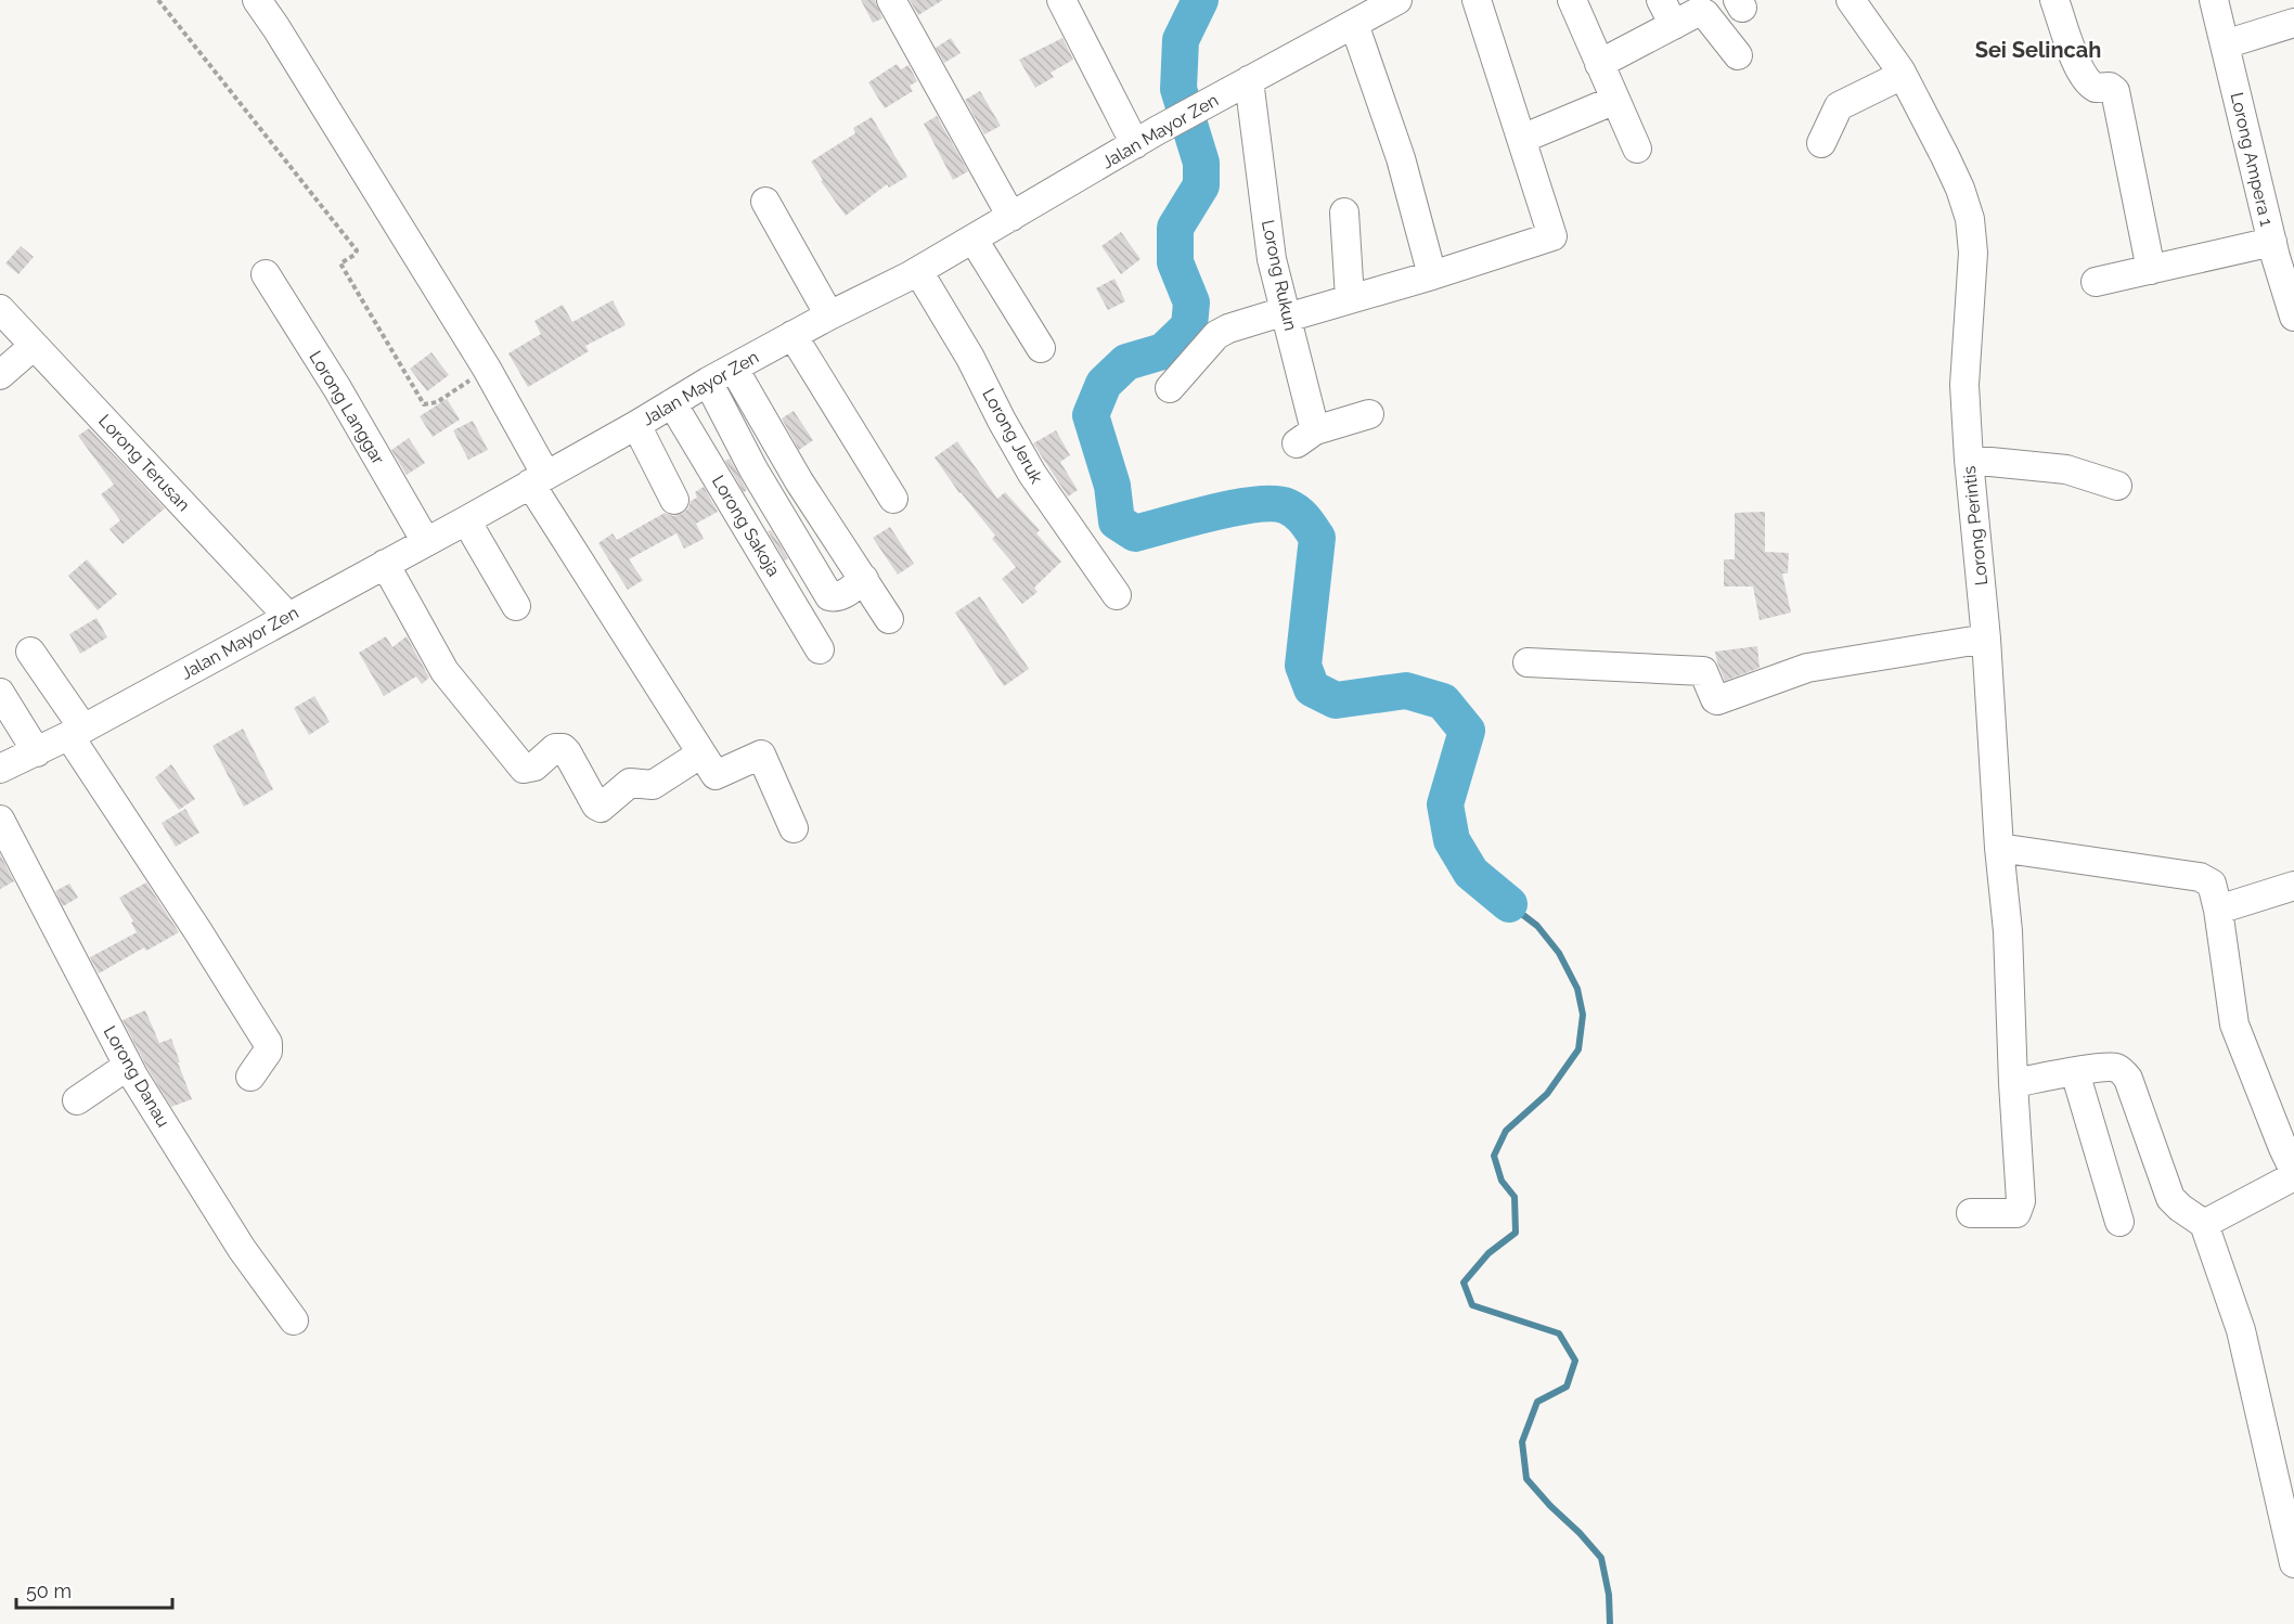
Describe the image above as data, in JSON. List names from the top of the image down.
{
  "streets": {
    "street": [
      "Jalan Mayor Zen",
      "Lorong Ampera 1",
      "Lorong Rukun",
      "Lorong Langgar",
      "Lorong Jeruk",
      "Lorong Terusan",
      "Lorong Sakoja",
      "Lorong Perintis",
      "Lorong Danau"
    ]
  },
  "crossings": [
    ["Jalan Mayor Zen", "Lorong Rukun"],
    ["Jalan Mayor Zen", "Lorong Langgar"],
    ["Jalan Mayor Zen", "Lorong Jeruk"],
    ["Jalan Mayor Zen", "Lorong Terusan"],
    ["Jalan Mayor Zen", "Lorong Sakoja"]
  ],
  "districts": ["Sei Selincah"],
  "scale_bar": "50 m"
}
